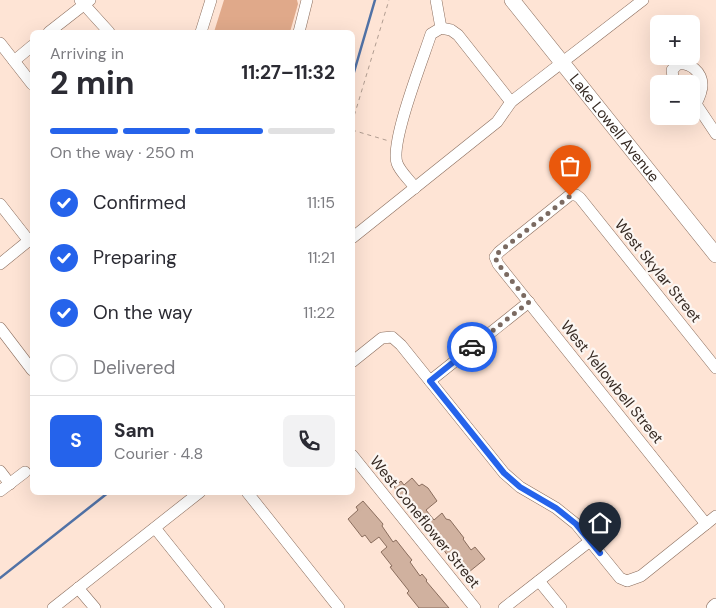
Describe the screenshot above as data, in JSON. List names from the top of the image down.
{
  "streets": {
    "main road": ["Lake Lowell Avenue"],
    "street": ["West Skylar Street", "West Yellowbell Street", "West Coneflower Street"]
  },
  "crossings": [
    ["West Skylar Street", "West Yellowbell Street"]
  ],
  "page": {
    "map_buttons": ["+", "−"],
    "heading": ["2 min", "Arriving in", "11:27–11:32"],
    "panel": ["Sam", "Courier · 4.8"],
    "bar": "On the way · 250 m",
    "list": [
      ["Confirmed", "11:15"],
      ["Preparing", "11:21"],
      ["On the way", "11:22"],
      "Delivered"
    ],
    "round": "S"
  }
}
